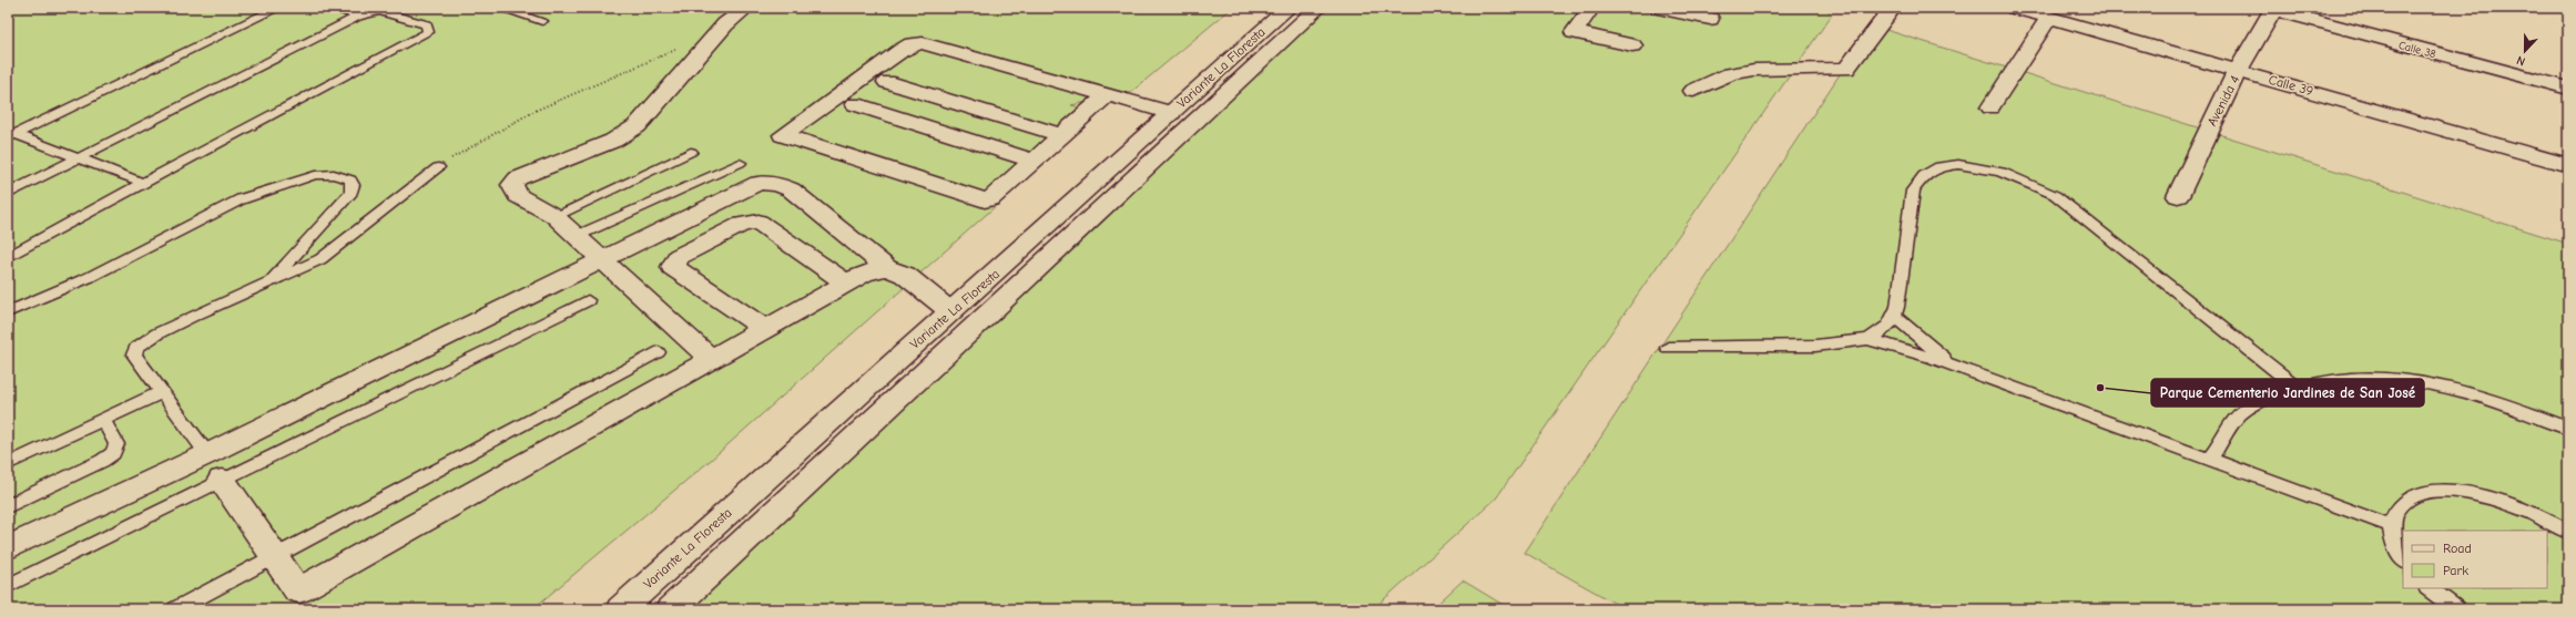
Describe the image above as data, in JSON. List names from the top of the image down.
{
  "streets": {
    "street": [
      "Calle 38",
      "Variante La Floresta",
      "Calle 39",
      "Avenida 4"
    ]
  },
  "crossings": [
    ["Calle 38", "Avenida 4"],
    ["Calle 39", "Avenida 4"]
  ],
  "places": ["Parque Cementerio Jardines de San José"],
  "legend": ["Road", "Park"],
  "north": "bottom"
}
